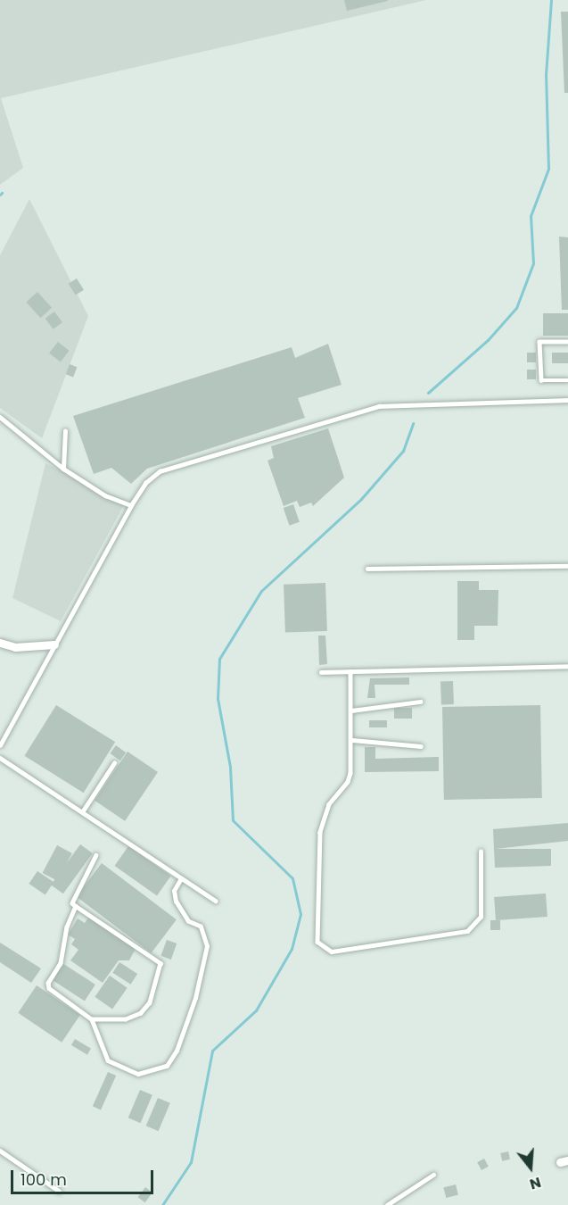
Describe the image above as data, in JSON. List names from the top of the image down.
{
  "scale_bar": "100 m",
  "north": "bottom"
}
